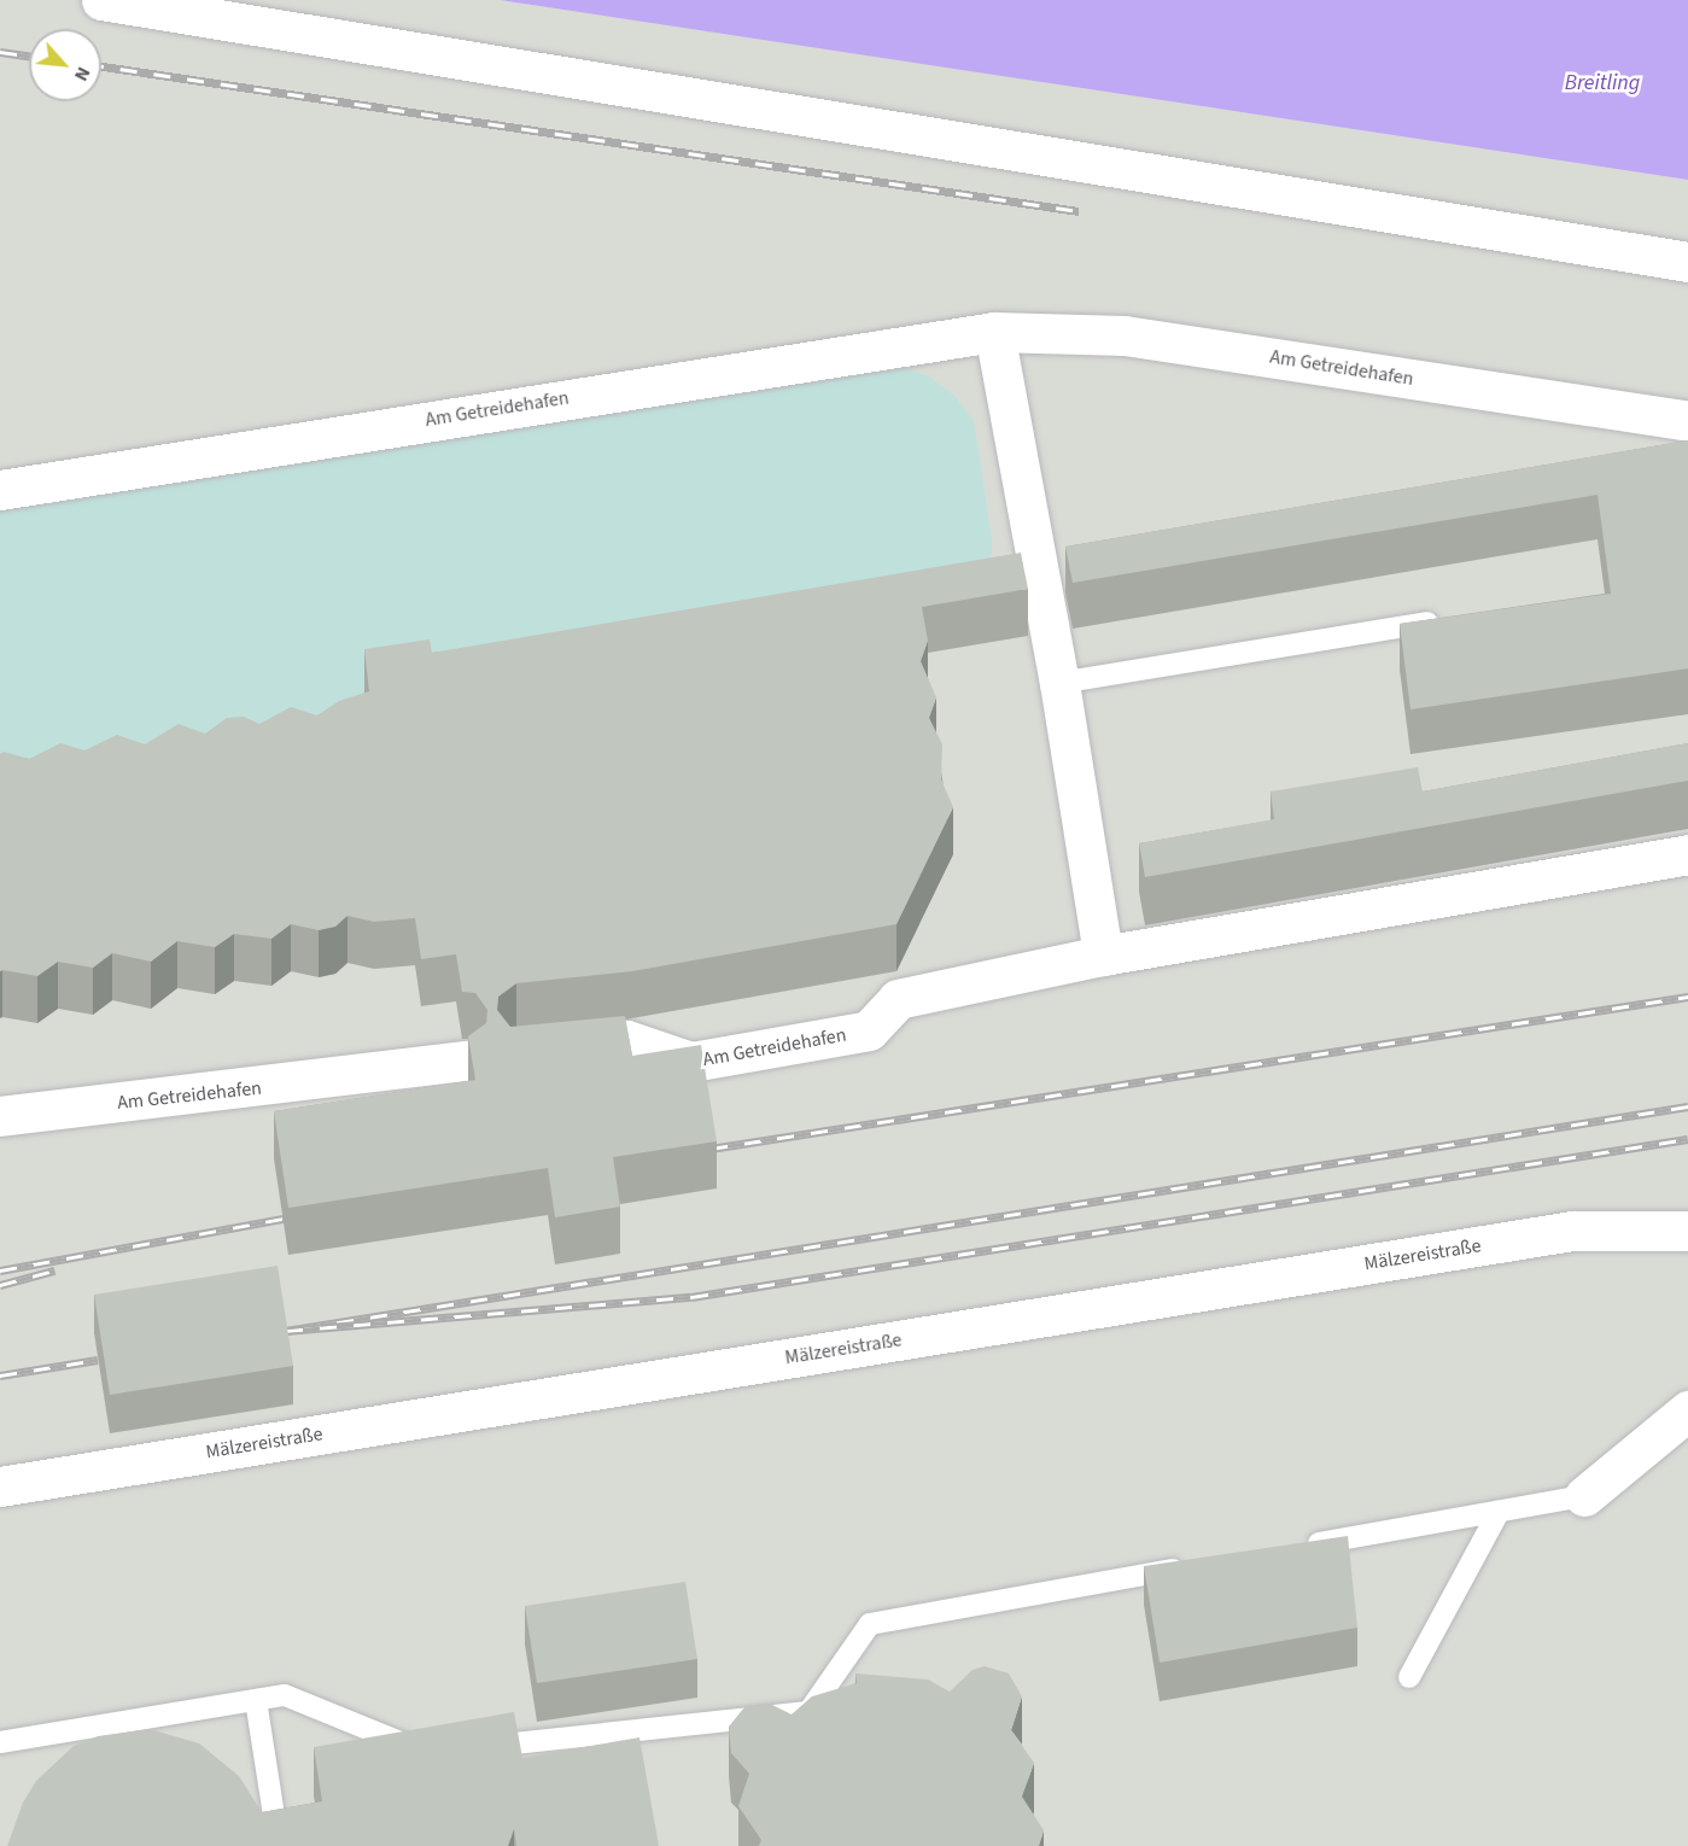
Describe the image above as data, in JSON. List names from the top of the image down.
{
  "streets": {
    "street": ["Am Getreidehafen", "Mälzereistraße"]
  },
  "water": ["Breitling"],
  "north": "bottom right"
}
